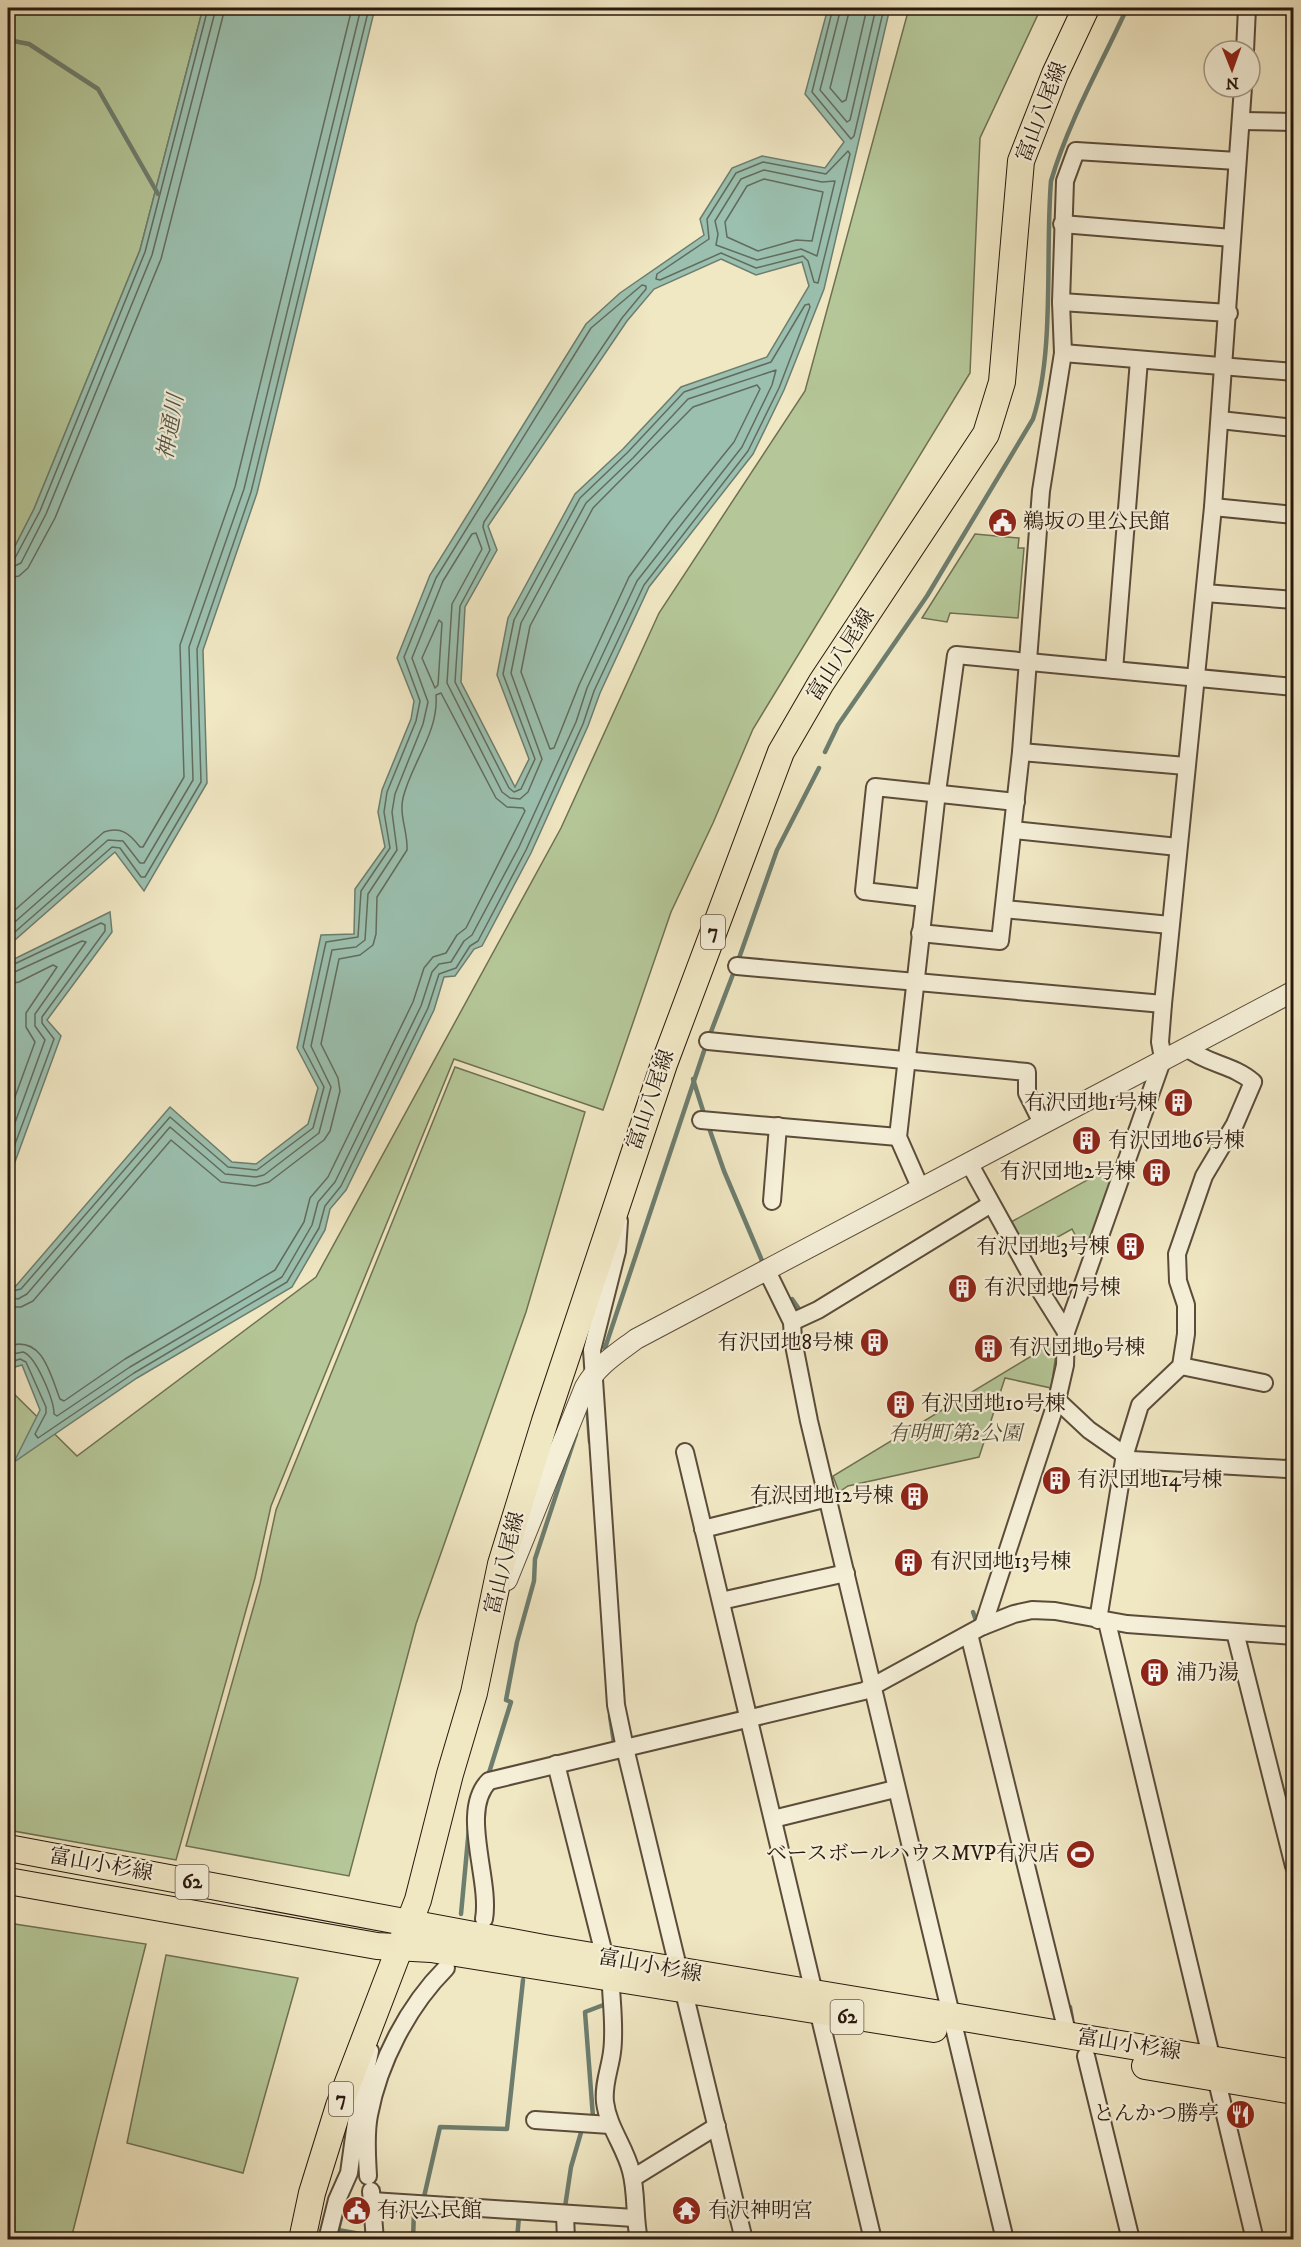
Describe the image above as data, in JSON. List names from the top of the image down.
{
  "streets": {
    "main road": [
      "富山八尾線",
      "7",
      "富山小杉線",
      "62"
    ]
  },
  "crossings": [
    ["富山八尾線", "富山小杉線"]
  ],
  "water": ["神通川"],
  "parks": ["有明町第2公園"],
  "places": {
    "public building": ["鵜坂の里公民館", "有沢公民館"],
    "building": [
      "有沢団地1号棟",
      "有沢団地6号棟",
      "有沢団地2号棟",
      "有沢団地3号棟",
      "有沢団地7号棟",
      "有沢団地8号棟",
      "有沢団地9号棟",
      "有沢団地10号棟",
      "有沢団地14号棟",
      "有沢団地12号棟",
      "有沢団地13号棟",
      "浦乃湯"
    ],
    "sports": ["ベースボールハウスMVP有沢店"],
    "restaurant": ["とんかつ勝亭"],
    "temple": ["有沢神明宮"]
  },
  "north": "bottom"
}
